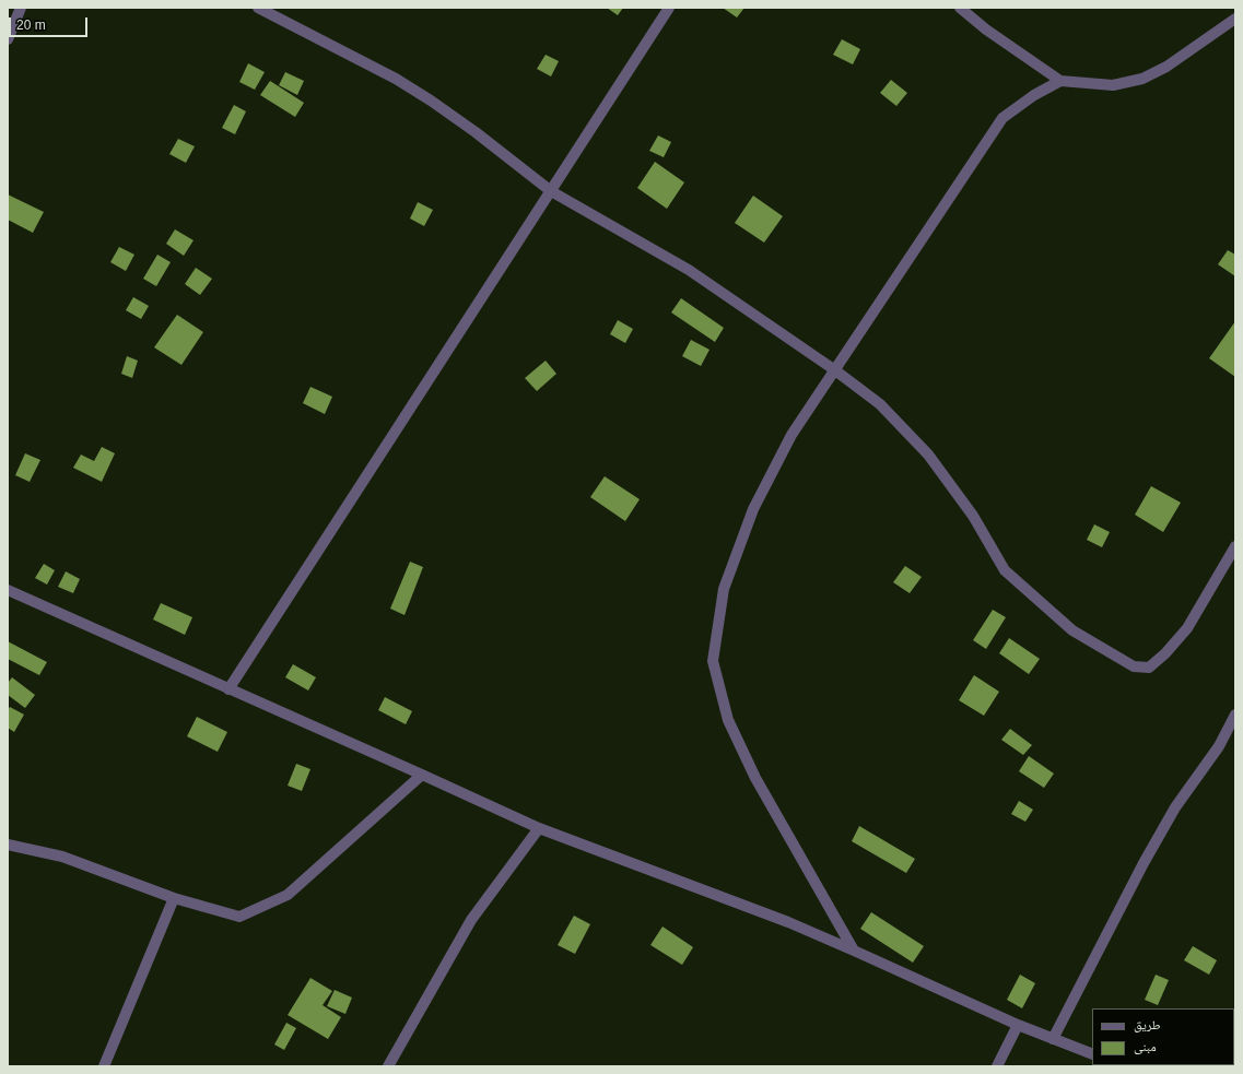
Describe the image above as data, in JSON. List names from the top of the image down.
{
  "legend": ["طريق", "مبنى"],
  "scale_bar": "20 m"
}
